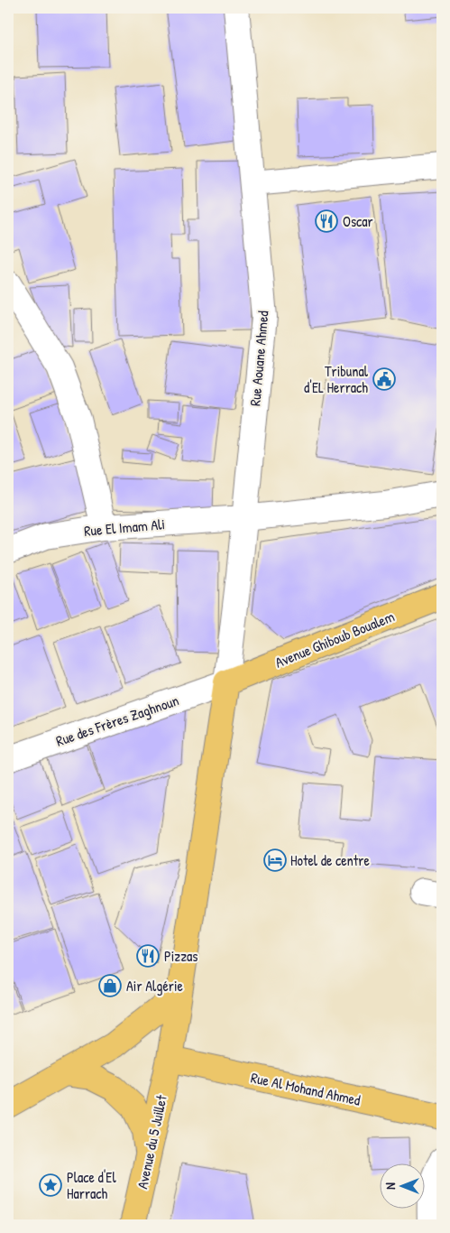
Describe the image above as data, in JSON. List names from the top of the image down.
{
  "streets": {
    "main road": ["Avenue Ghiboub Boualem", "Rue Al Mohand Ahmed", "Avenue du 5 Juillet"],
    "street": ["Rue Aouane Ahmed", "Rue El Imam Ali", "Rue des Frères Zaghnoun"]
  },
  "crossings": [
    ["Rue Aouane Ahmed", "Rue El Imam Ali"],
    ["Rue Aouane Ahmed", "Avenue Ghiboub Boualem"],
    ["Rue Aouane Ahmed", "Rue des Frères Zaghnoun"],
    ["Rue Aouane Ahmed", "Avenue du 5 Juillet"],
    ["Avenue Ghiboub Boualem", "Rue des Frères Zaghnoun"],
    ["Avenue Ghiboub Boualem", "Avenue du 5 Juillet"],
    ["Rue des Frères Zaghnoun", "Avenue du 5 Juillet"],
    ["Rue Al Mohand Ahmed", "Avenue du 5 Juillet"]
  ],
  "places": {
    "restaurant": ["Oscar", "Pizzas"],
    "public building": ["Tribunal d'EL Herrach"],
    "hotel": ["Hotel de centre"],
    "shop": ["Air Algérie"],
    "place": ["Place d'El Harrach"]
  },
  "north": "left"
}
